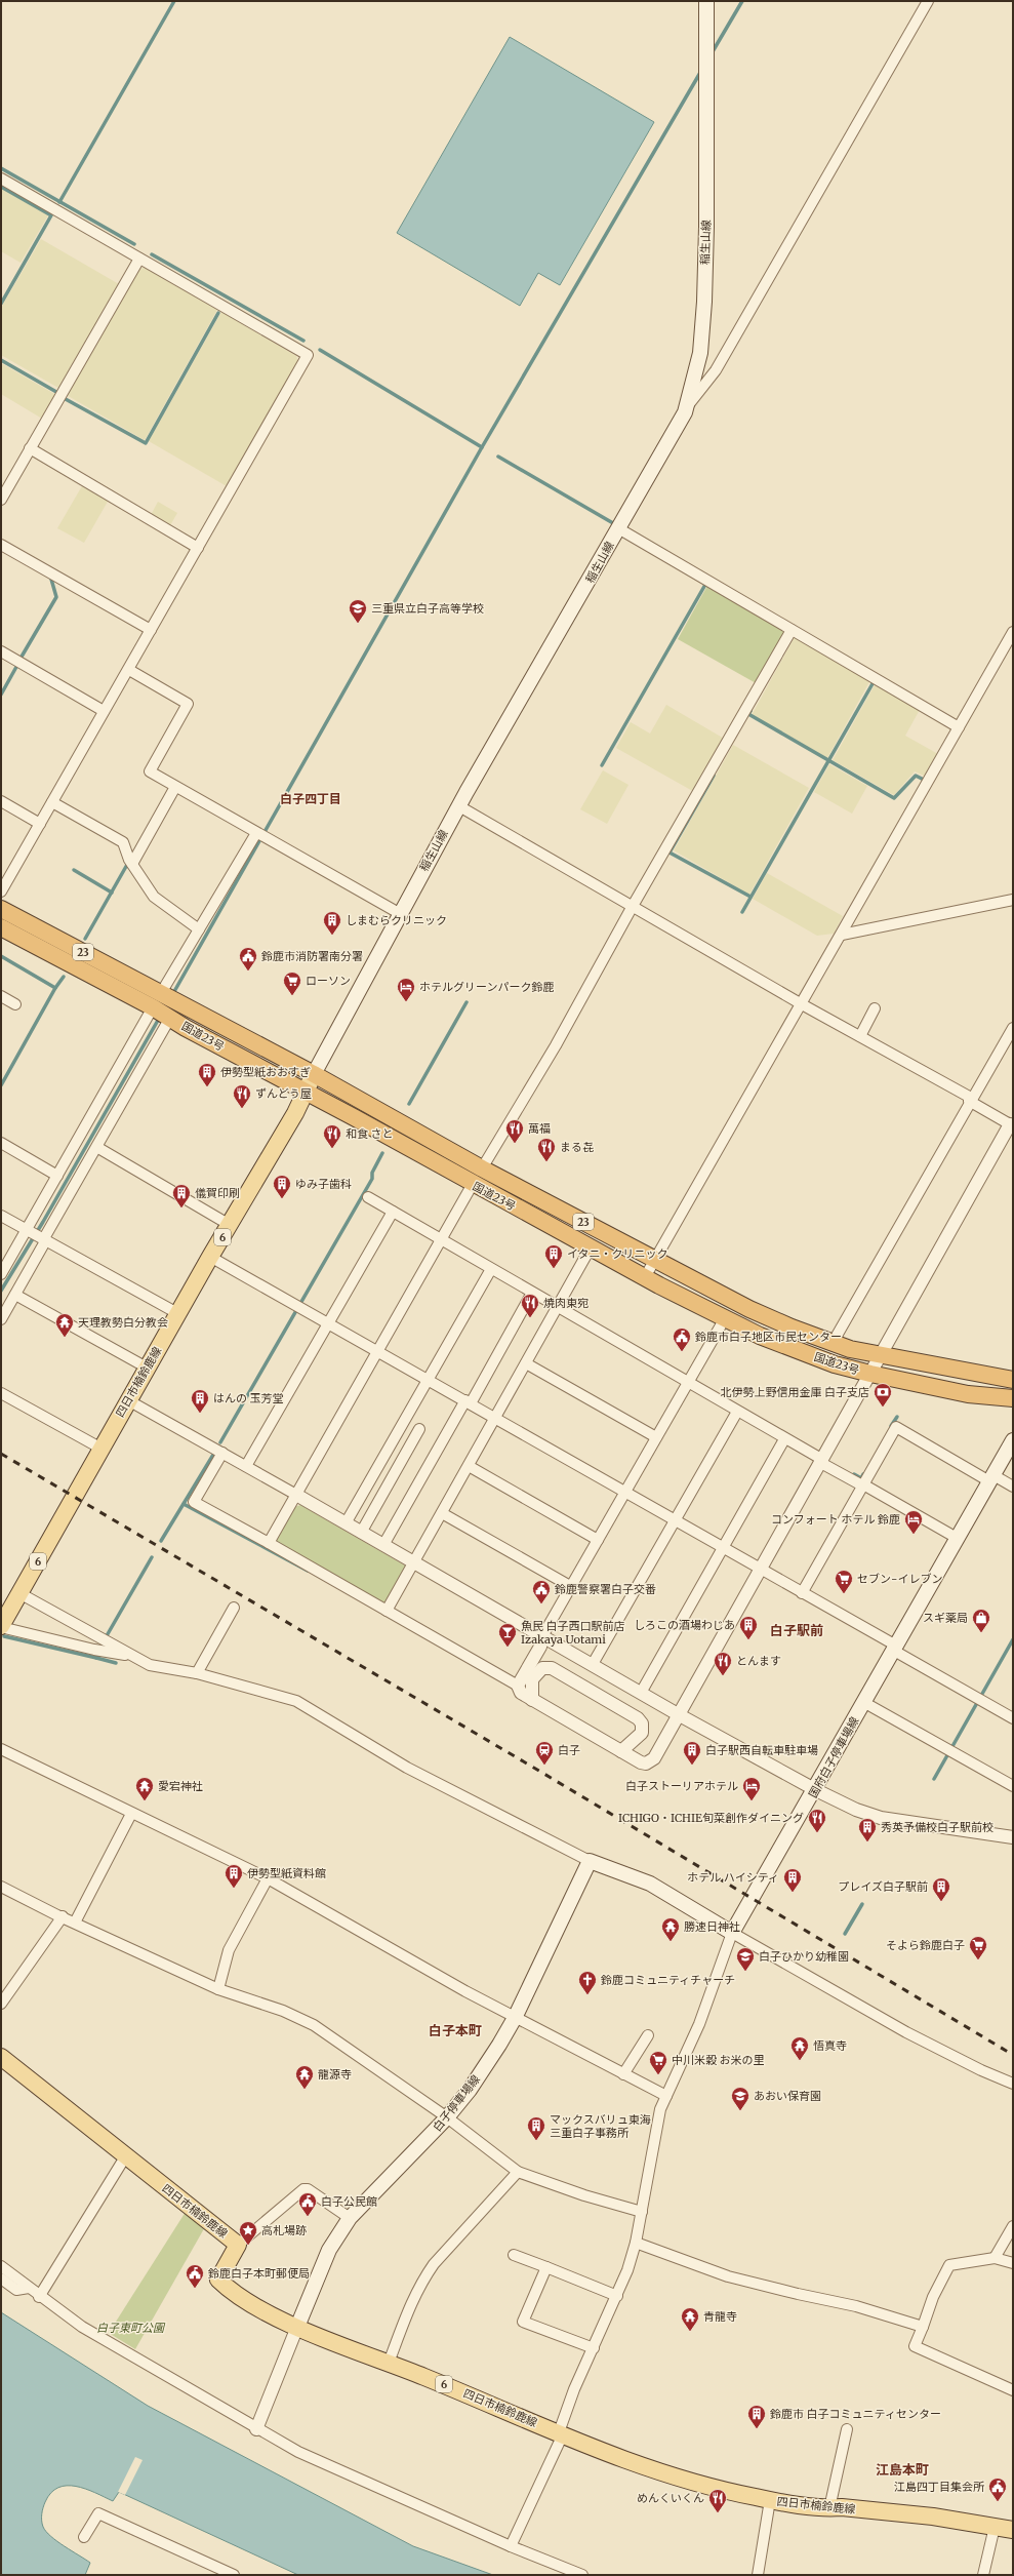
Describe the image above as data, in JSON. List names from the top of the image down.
{
  "streets": {
    "highway": ["23", "国道23号"],
    "main road": [
      "稲生山線",
      "6",
      "四日市楠鈴鹿線",
      "国府白子停車場線",
      "白子停車場線"
    ]
  },
  "crossings": [
    ["稲生山線", "国道23号"],
    ["稲生山線", "四日市楠鈴鹿線"],
    ["国道23号", "四日市楠鈴鹿線"],
    ["四日市楠鈴鹿線", "白子停車場線"]
  ],
  "districts": [
    "白子四丁目",
    "白子駅前",
    "白子本町",
    "江島本町"
  ],
  "parks": ["白子東町公園"],
  "places": {
    "school or university": ["三重県立白子高等学校", "白子ひかり幼稚園", "あおい保育園"],
    "building": [
      "しまむらクリニック",
      "伊勢型紙おおすぎ",
      "ゆみ子歯科",
      "儀賀印刷",
      "イタニ・クリニック",
      "はんの 玉芳堂",
      "しろこの酒場わじあ",
      "白子駅西自転車駐車場",
      "秀英予備校白子駅前校",
      "伊勢型紙資料館",
      "ホテル ハイシティ",
      "プレイズ白子駅前",
      "マックスバリュ東海 三重白子事務所",
      "鈴鹿市 白子コミュニティセンター"
    ],
    "public building": [
      "鈴鹿市消防署南分署",
      "鈴鹿市白子地区市民センター",
      "鈴鹿警察署白子交番",
      "白子公民館",
      "鈴鹿白子本町郵便局",
      "江島四丁目集会所"
    ],
    "supermarket": [
      "ローソン",
      "セブン-イレブン",
      "そよら鈴鹿白子",
      "中川米穀 お米の里"
    ],
    "hotel": ["ホテルグリーンパーク鈴鹿", "コンフォート ホテル 鈴鹿", "白子ストーリアホテル"],
    "restaurant": [
      "ずんどう屋",
      "萬福",
      "和食 さと",
      "まる㐂",
      "焼肉東宛",
      "とんます",
      "ICHIGO・ICHIE旬菜創作ダイニング",
      "めんくいくん"
    ],
    "temple": [
      "天理教勢白分教会",
      "愛宕神社",
      "勝速日神社",
      "悟真寺",
      "龍源寺",
      "青龍寺"
    ],
    "bank": ["北伊勢上野信用金庫 白子支店"],
    "shop": ["スギ薬局"],
    "bar": ["魚民 白子西口駅前店 Izakaya Uotami"],
    "station": ["白子"],
    "church": ["鈴鹿コミュニティチャーチ"],
    "place": ["高札場跡"]
  }
}
